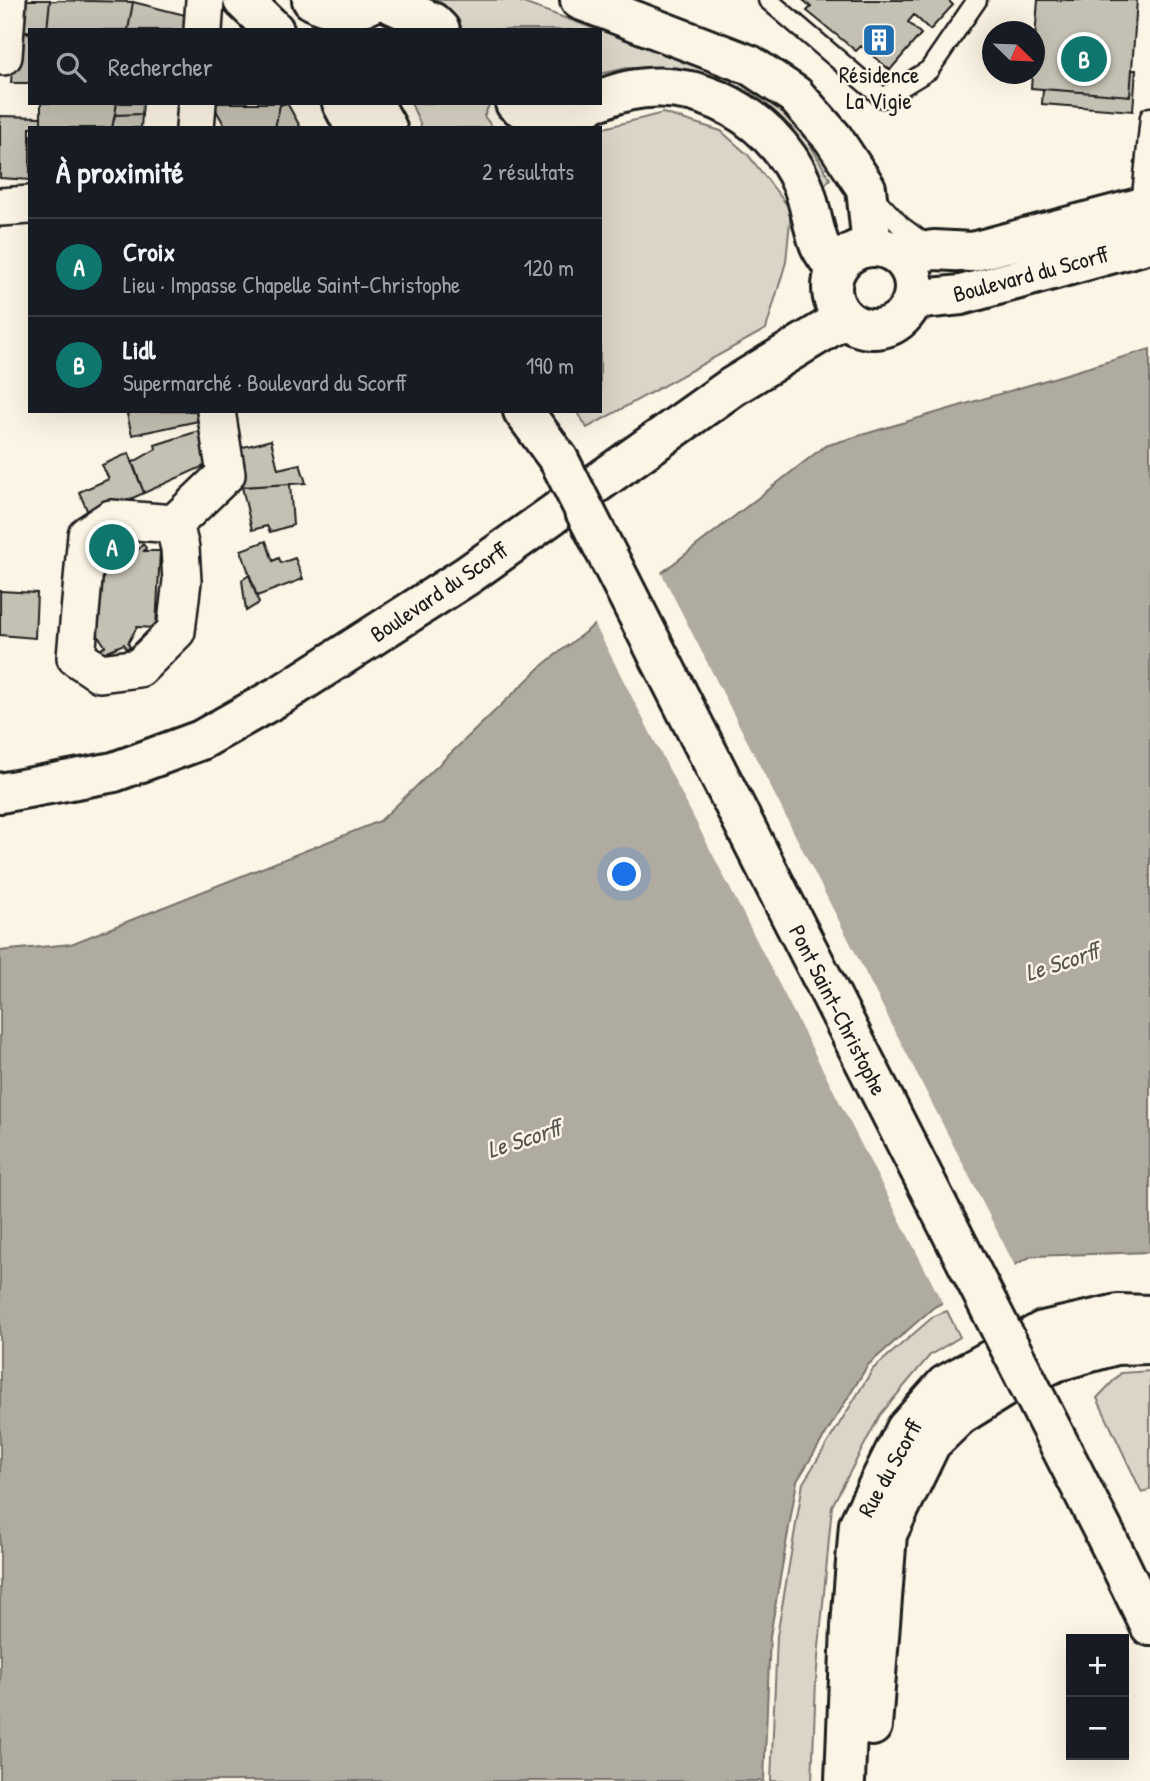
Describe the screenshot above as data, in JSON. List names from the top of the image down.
{
  "streets": {
    "main road": ["Boulevard du Scorff", "Pont Saint-Christophe", "Rue du Scorff"]
  },
  "water": ["Le Scorff"],
  "places": {
    "building": ["Résidence La Vigie"]
  },
  "north": "bottom right",
  "page": {
    "search": "Rechercher",
    "pins": ["B", "A"],
    "heading": ["À proximité", "2 résultats"],
    "list": [
      {
        "mark": "A",
        "name": "Croix",
        "note": "Lieu · Impasse Chapelle Saint-Christophe",
        "value": "120 m"
      },
      {
        "mark": "B",
        "name": "Lidl",
        "note": "Supermarché · Boulevard du Scorff",
        "value": "190 m"
      }
    ],
    "map_buttons": ["+", "−"]
  }
}
